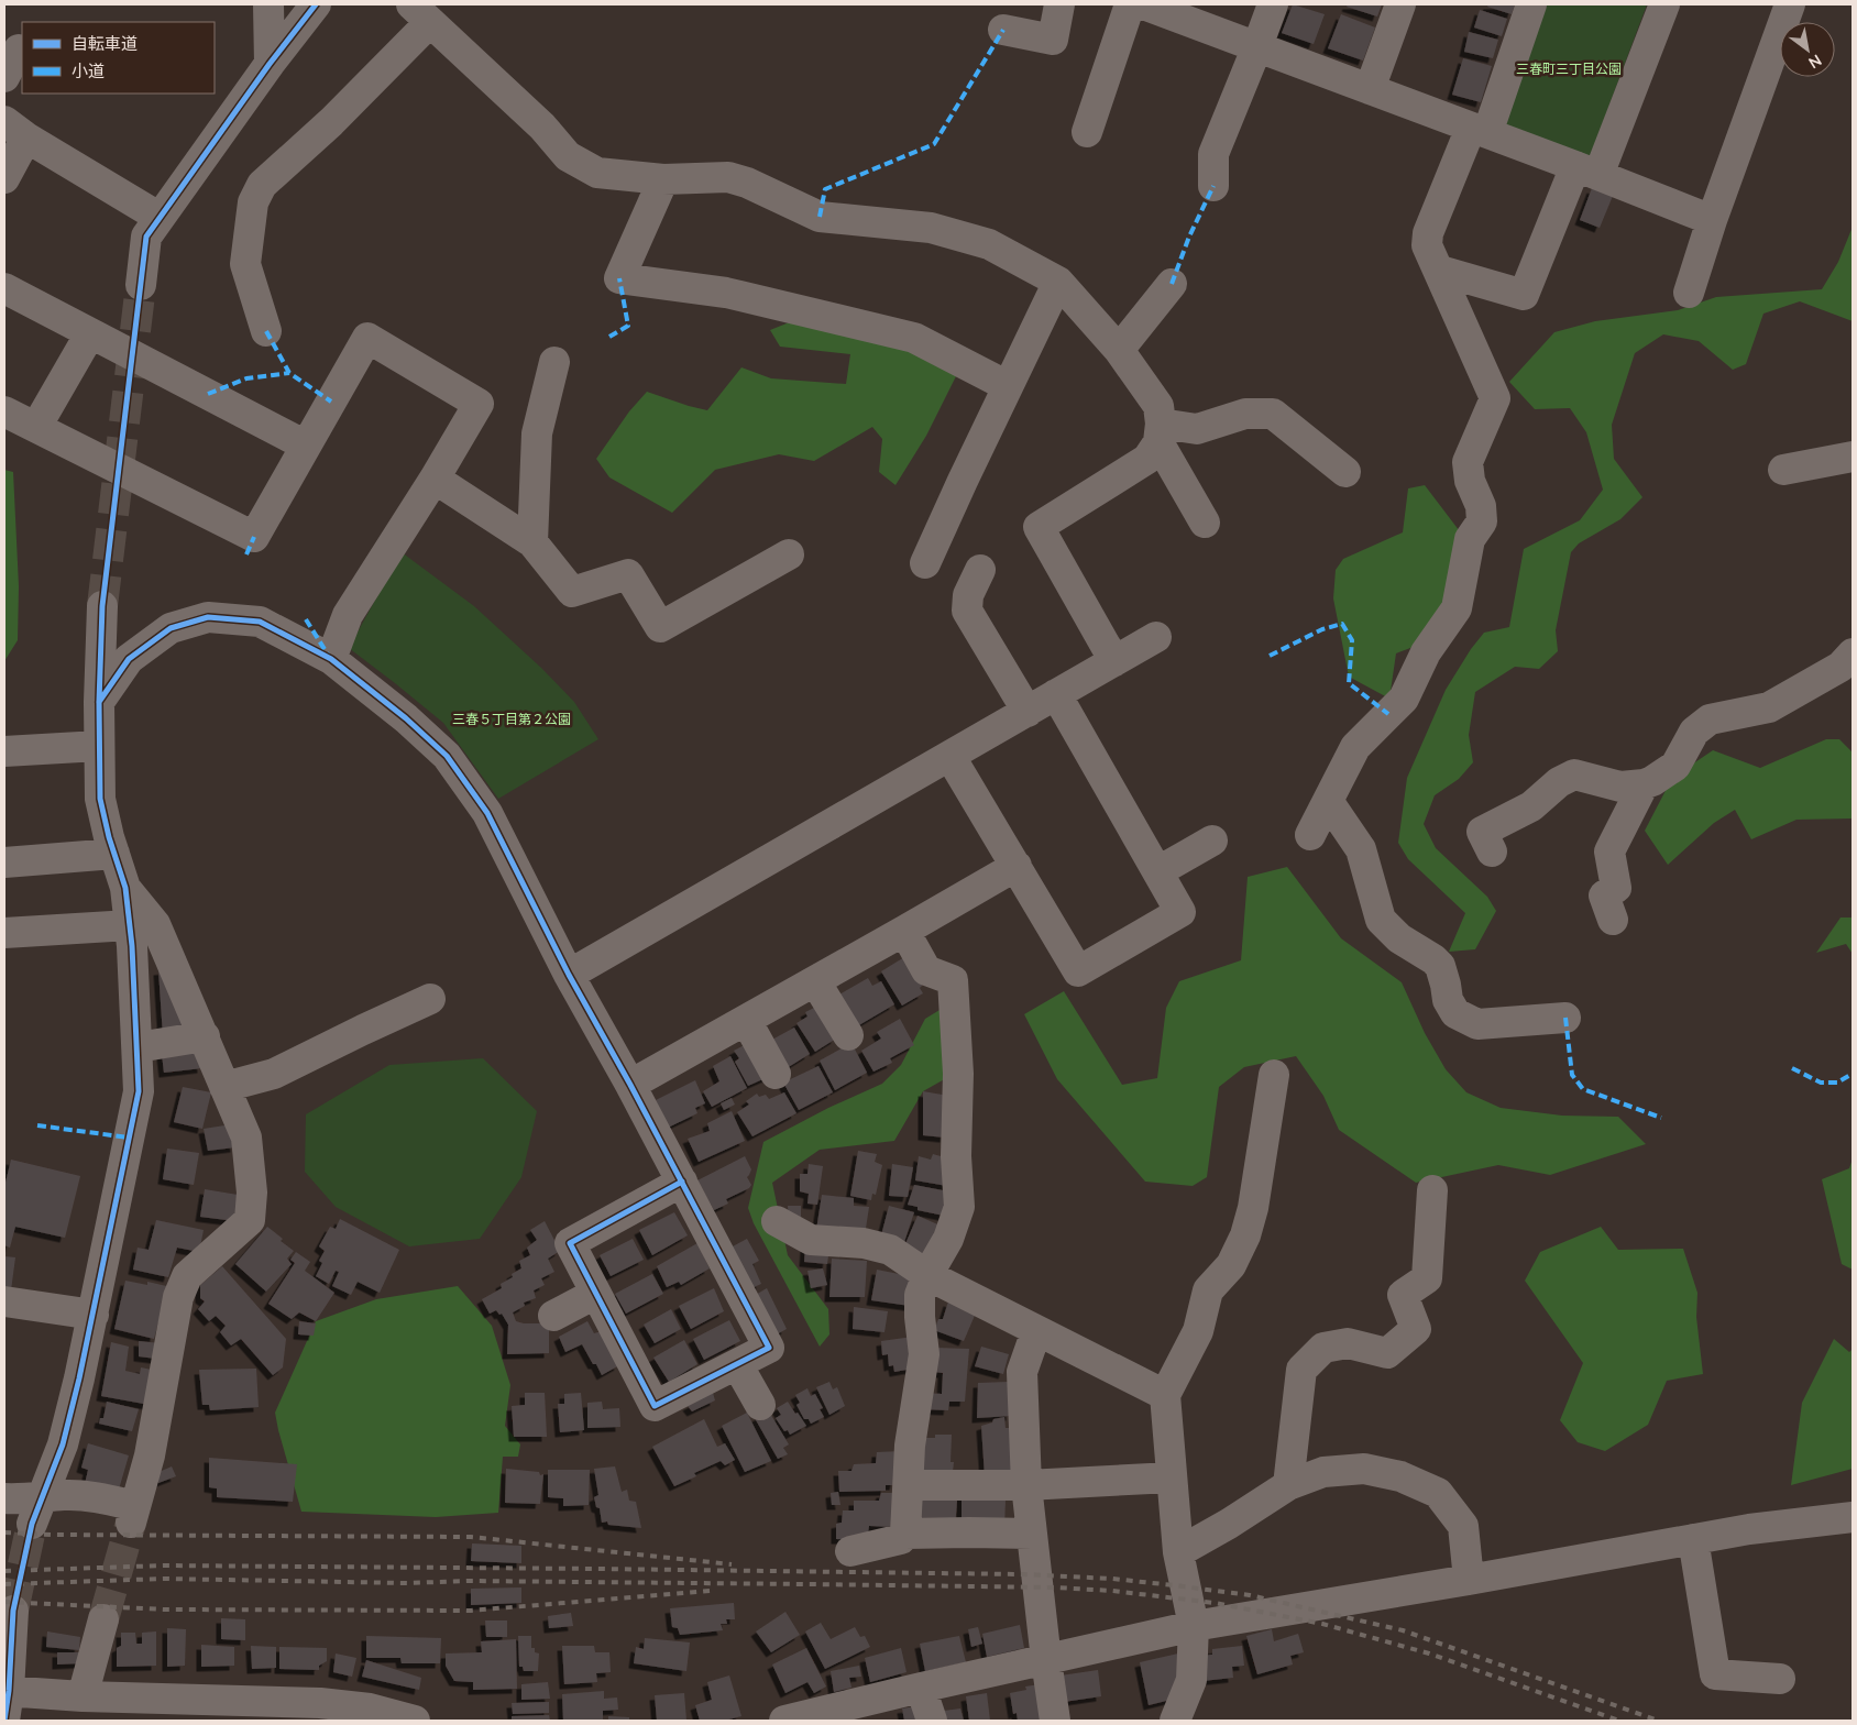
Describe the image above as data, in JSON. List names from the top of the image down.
{
  "parks": ["三春町三丁目公園", "三春５丁目第２公園"],
  "legend": ["自転車道", "小道"],
  "north": "bottom right"
}
